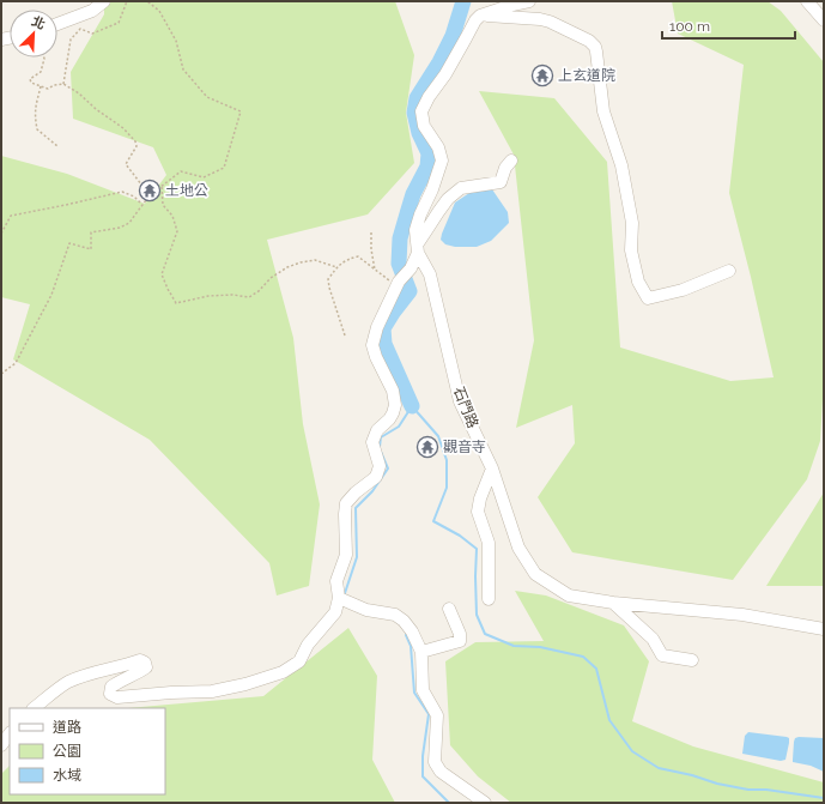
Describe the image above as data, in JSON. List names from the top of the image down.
{
  "streets": {
    "street": ["石門路"]
  },
  "places": {
    "temple": ["上玄道院", "土地公", "觀音寺"]
  },
  "legend": ["道路", "公園", "水域"],
  "scale_bar": "100 m",
  "north": "top right"
}
